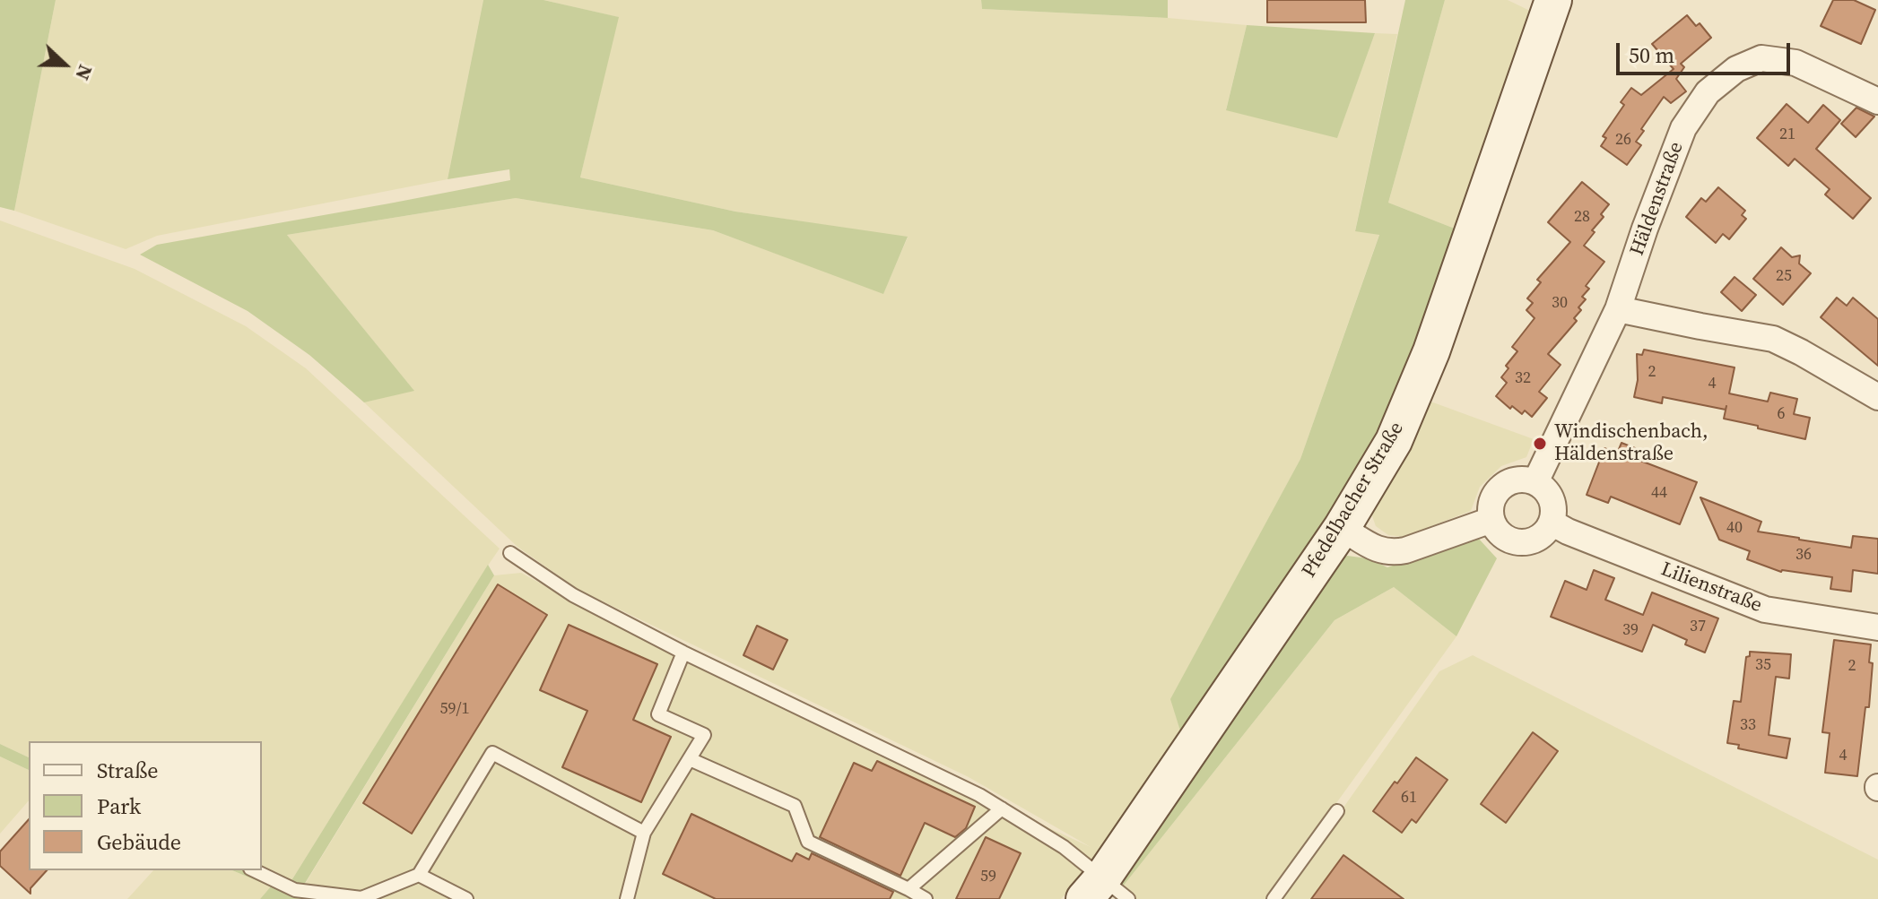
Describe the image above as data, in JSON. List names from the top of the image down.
{
  "streets": {
    "street": ["Häldenstraße", "Pfedelbacher Straße", "Lilienstraße"]
  },
  "crossings": [
    ["Häldenstraße", "Lilienstraße"]
  ],
  "places": ["Windischenbach, Häldenstraße"],
  "house_numbers": [
    "21",
    "26",
    "28",
    "25",
    "30",
    "2",
    "32",
    "4",
    "6",
    "44",
    "40",
    "36",
    "37",
    "39",
    "35",
    "2",
    "59/1",
    "33",
    "4",
    "61",
    "59"
  ],
  "legend": ["Straße", "Park", "Gebäude"],
  "scale_bar": "50 m",
  "north": "right"
}
